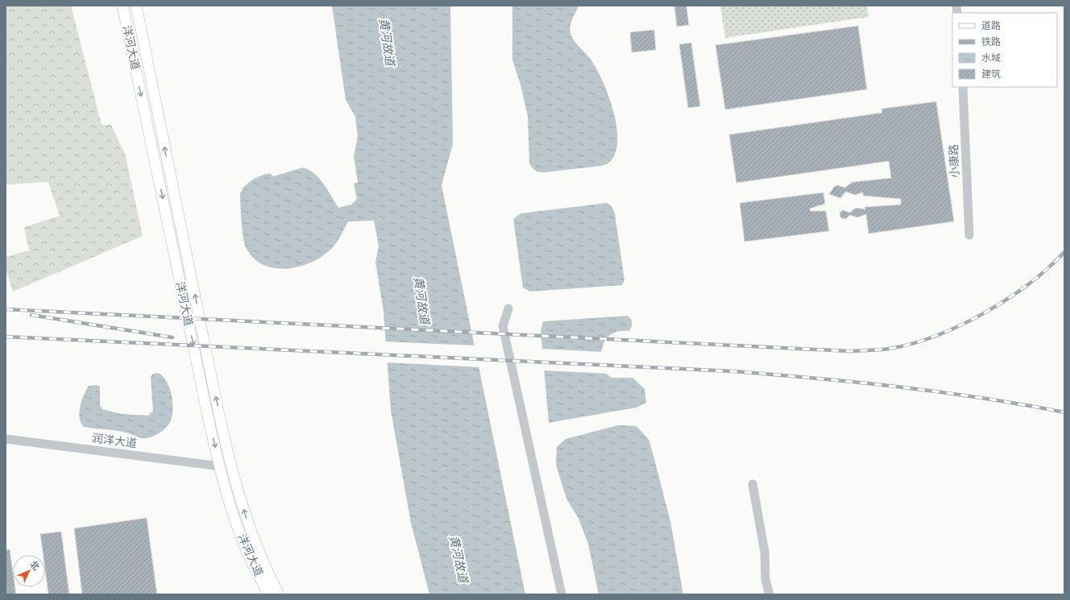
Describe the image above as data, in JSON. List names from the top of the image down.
{
  "streets": {
    "main road": ["洋河大道"],
    "street": ["小康路", "润洋大道"]
  },
  "crossings": [
    ["洋河大道", "润洋大道"]
  ],
  "water": ["黄河故道"],
  "legend": [
    "道路",
    "铁路",
    "水域",
    "建筑"
  ],
  "north": "top right"
}
